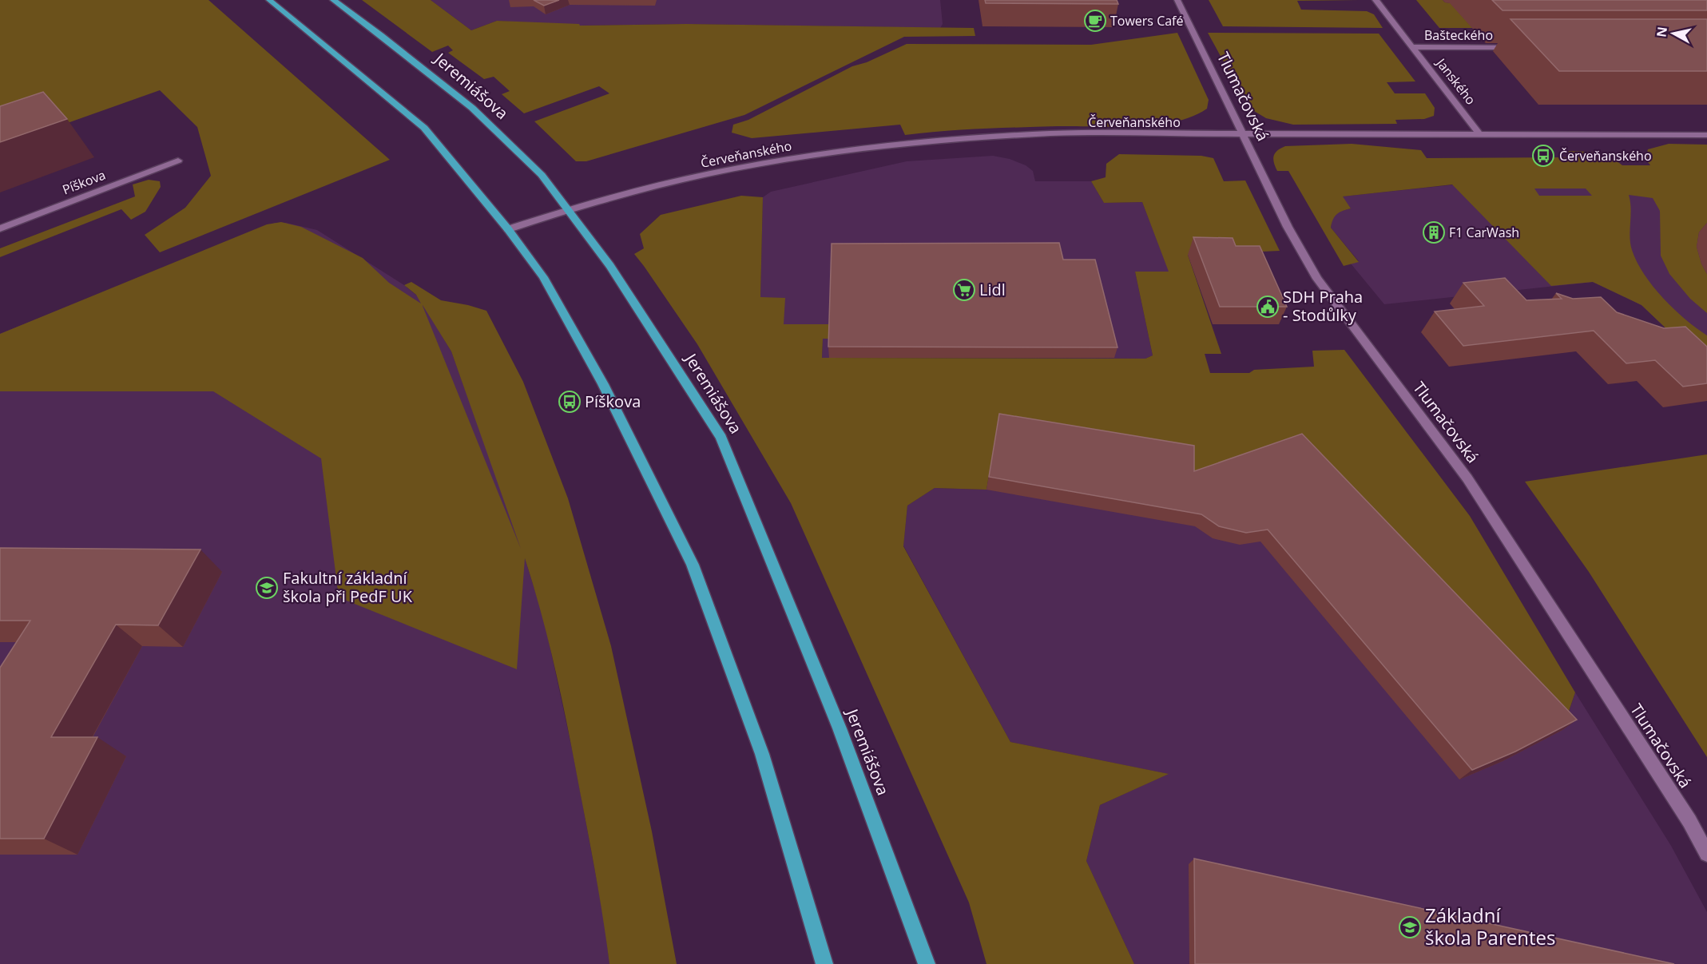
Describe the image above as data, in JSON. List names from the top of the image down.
{
  "streets": {
    "main road": ["Jeremiášova"],
    "street": [
      "Bašteckého",
      "Janského",
      "Tlumačovská",
      "Červeňanského",
      "Píškova"
    ]
  },
  "crossings": [
    ["Bašteckého", "Janského"],
    ["Janského", "Červeňanského"],
    ["Jeremiášova", "Červeňanského"],
    ["Tlumačovská", "Červeňanského"]
  ],
  "places": {
    "cafe": ["Towers Café"],
    "bus stop": ["Červeňanského", "Píškova"],
    "building": ["F1 CarWash"],
    "supermarket": ["Lidl"],
    "public building": ["SDH Praha - Stodůlky"],
    "school or university": ["Fakultní základní škola při PedF UK", "Základní škola Parentes"]
  },
  "north": "left"
}
